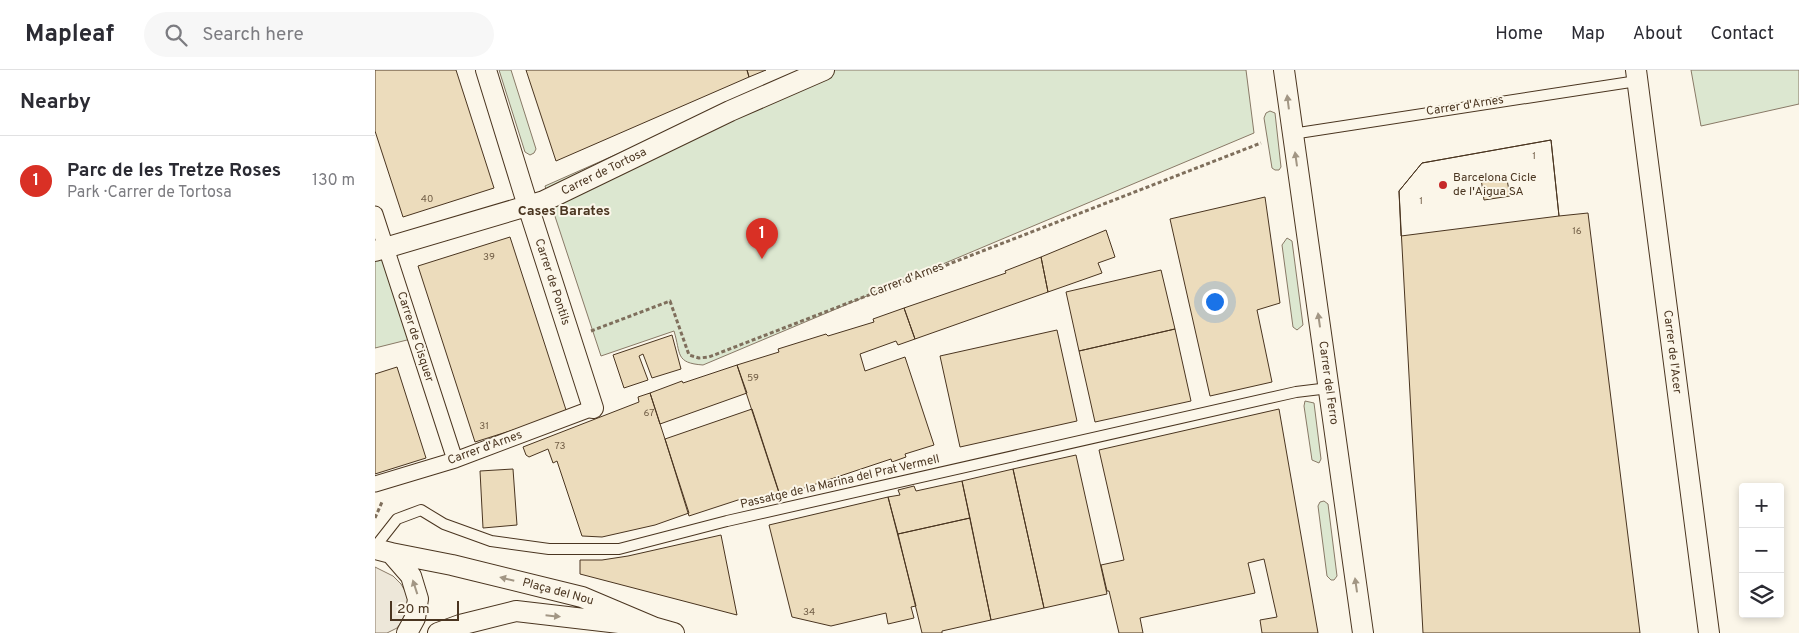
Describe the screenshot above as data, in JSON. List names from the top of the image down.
{
  "streets": {
    "street": [
      "Carrer d'Arnes",
      "Carrer de Tortosa",
      "Carrer de Pontils",
      "Carrer de Cisquer",
      "Carrer de l'Acer",
      "Carrer del Ferro",
      "Plaça del Nou"
    ],
    "lane": ["Passatge de la Marina del Prat Vermell"]
  },
  "crossings": [
    ["Carrer d'Arnes", "Carrer de Pontils"],
    ["Carrer d'Arnes", "Carrer de Cisquer"],
    ["Carrer d'Arnes", "Carrer de l'Acer"],
    ["Carrer d'Arnes", "Carrer del Ferro"],
    ["Carrer de Tortosa", "Carrer de Pontils"],
    ["Carrer de Tortosa", "Carrer de Cisquer"],
    ["Carrer del Ferro", "Passatge de la Marina del Prat Vermell"],
    ["Passatge de la Marina del Prat Vermell", "Plaça del Nou"]
  ],
  "one_way": ["Carrer del Ferro"],
  "districts": ["Cases Barates"],
  "places": ["Barcelona Cicle de l'Aigua SA"],
  "house_numbers": [
    "1",
    "40",
    "1",
    "16",
    "39",
    "59",
    "67",
    "31",
    "73",
    "34"
  ],
  "scale_bar": "20 m",
  "page": {
    "header": "Mapleaf",
    "search": "Search here",
    "nav": [
      "Home",
      "Map",
      "About",
      "Contact"
    ],
    "heading": "Nearby",
    "list": [
      {
        "mark": "1",
        "name": "Parc de les Tretze Roses",
        "note": "Park · Carrer de Tortosa",
        "value": "130 m"
      }
    ],
    "pins": "1",
    "map_buttons": ["+", "−"],
    "scale": "20 m"
  }
}
